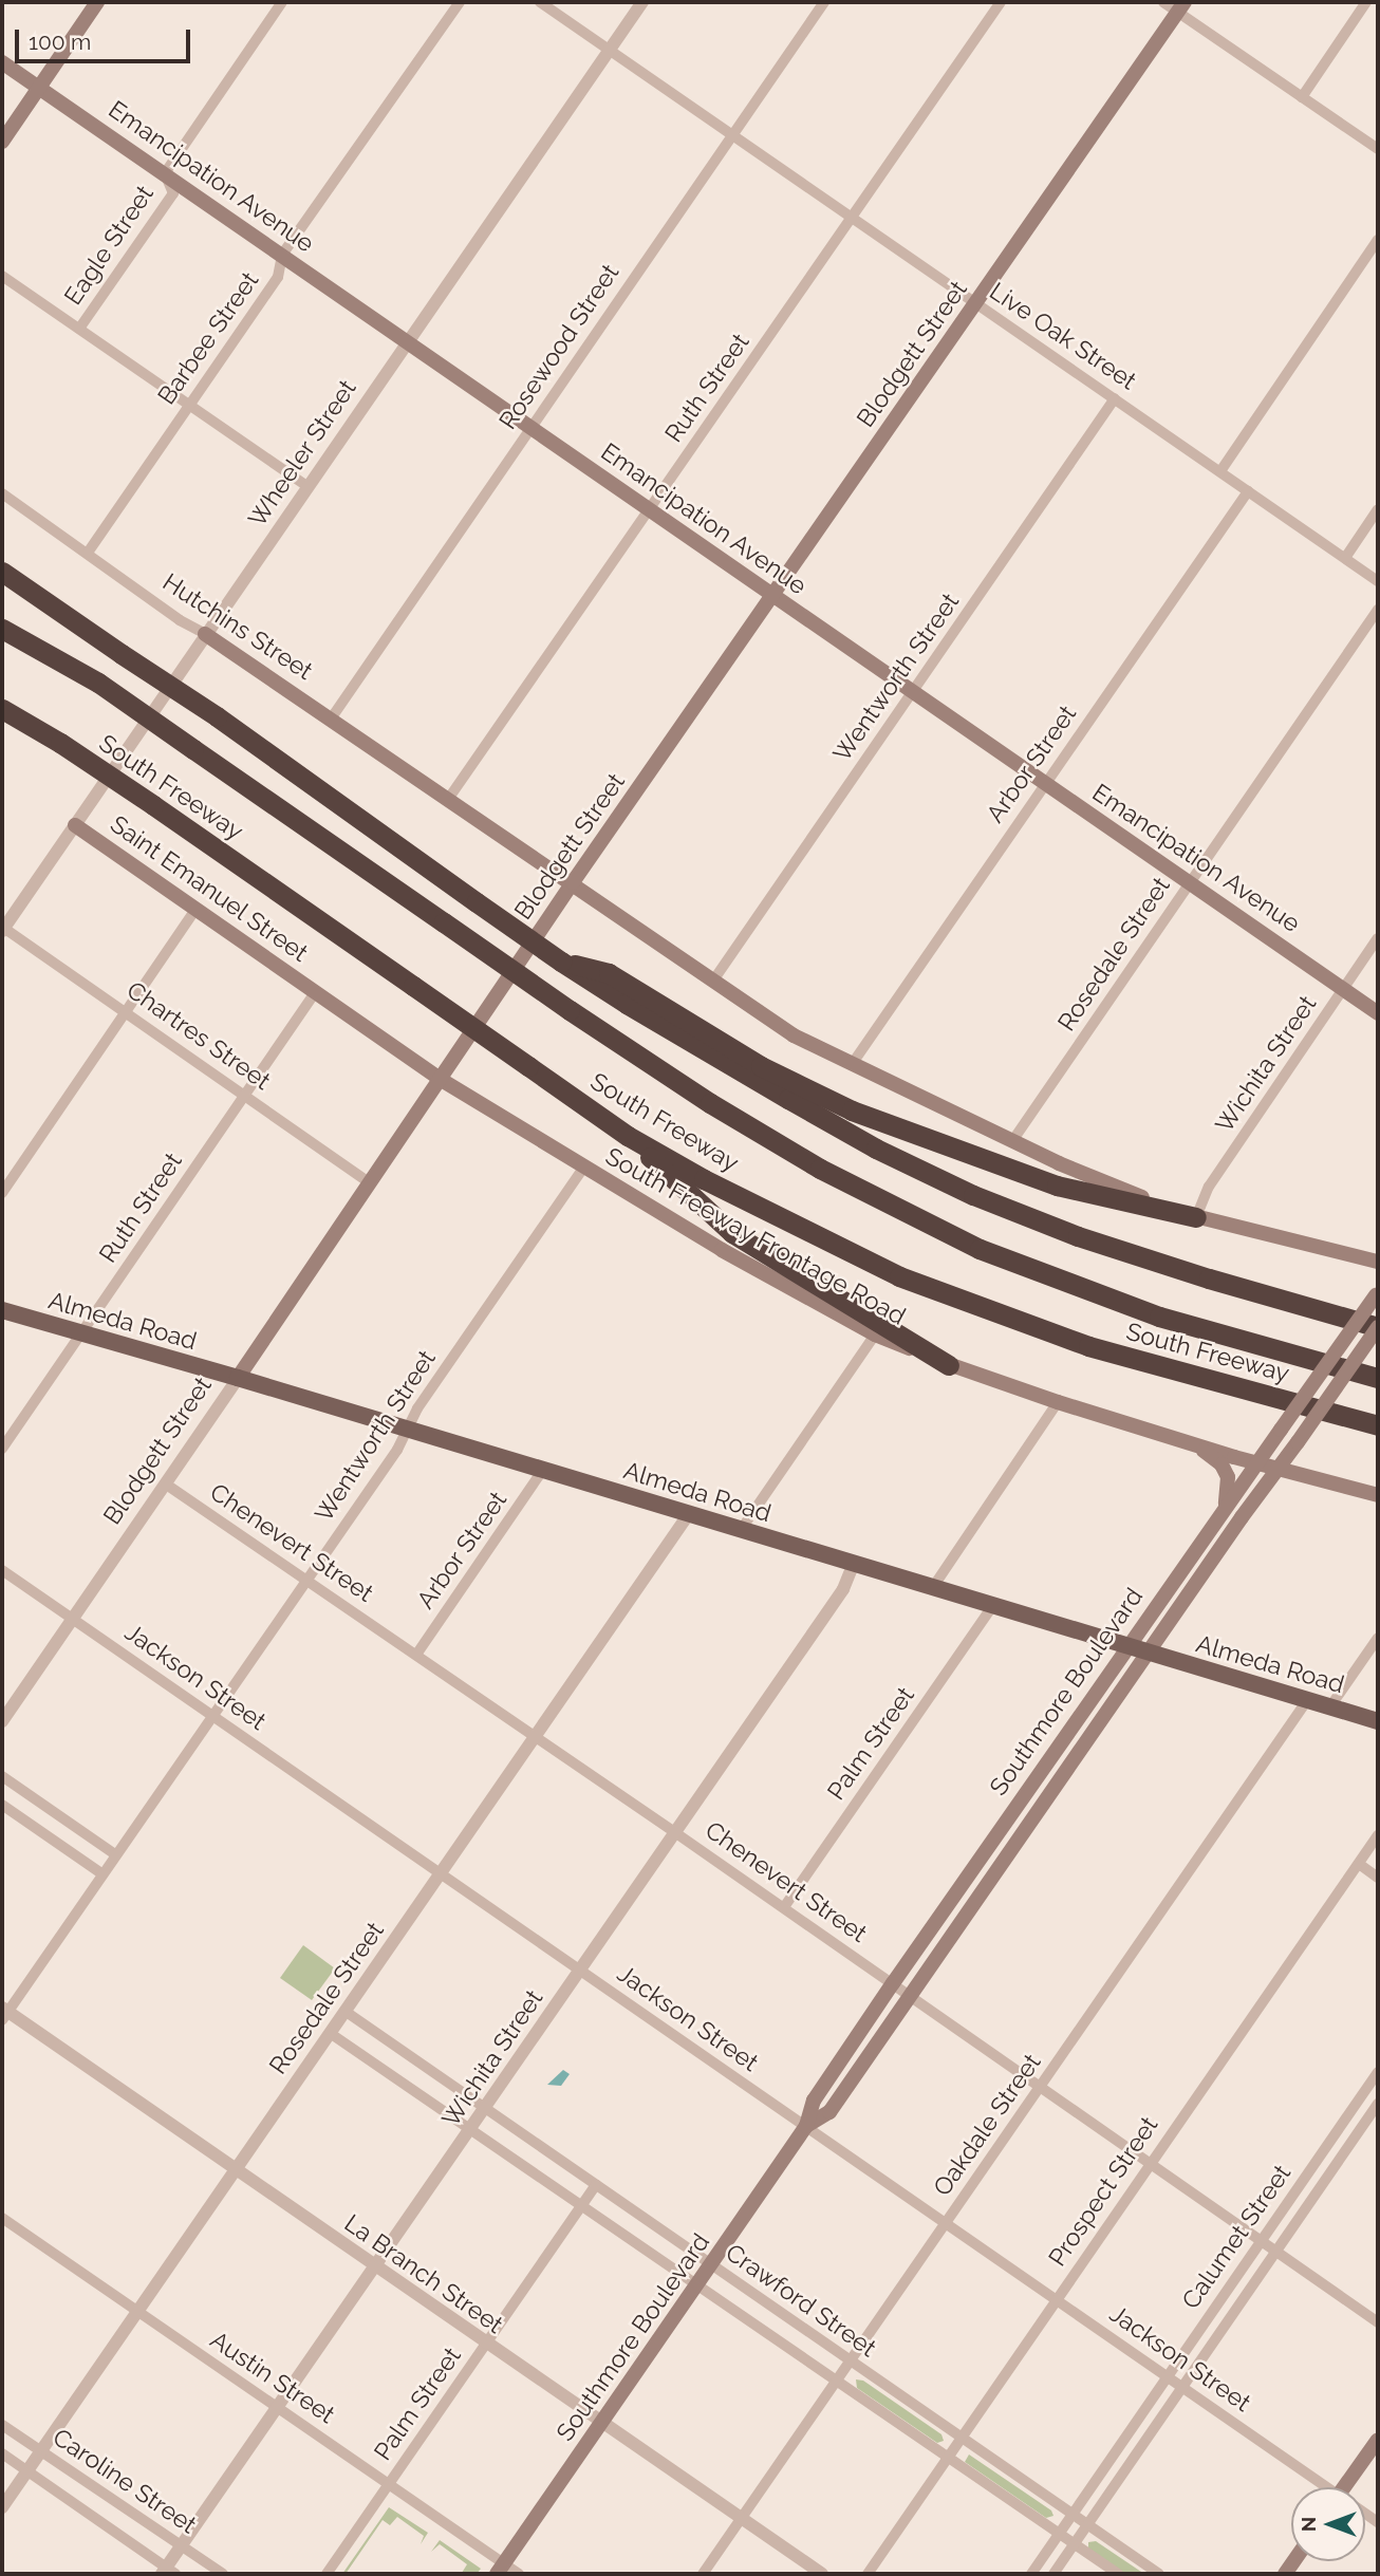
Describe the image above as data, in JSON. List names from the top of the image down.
{
  "streets": {
    "highway": ["South Freeway"],
    "main road": [
      "Emancipation Avenue",
      "Blodgett Street",
      "Hutchins Street",
      "Saint Emanuel Street",
      "South Freeway Frontage Road",
      "Almeda Road",
      "Southmore Boulevard"
    ],
    "street": [
      "Eagle Street",
      "Live Oak Street",
      "Barbee Street",
      "Rosewood Street",
      "Ruth Street",
      "Wheeler Street",
      "Wentworth Street",
      "Arbor Street",
      "Rosedale Street",
      "Chartres Street",
      "Wichita Street",
      "Chenevert Street",
      "Jackson Street",
      "Palm Street",
      "Oakdale Street",
      "Prospect Street",
      "Calumet Street",
      "La Branch Street",
      "Crawford Street",
      "Austin Street",
      "Caroline Street"
    ]
  },
  "crossings": [
    ["Emancipation Avenue", "Eagle Street"],
    ["Emancipation Avenue", "Barbee Street"],
    ["Emancipation Avenue", "Rosewood Street"],
    ["Emancipation Avenue", "Blodgett Street"],
    ["Emancipation Avenue", "Ruth Street"],
    ["Emancipation Avenue", "Wheeler Street"],
    ["Emancipation Avenue", "Wentworth Street"],
    ["Emancipation Avenue", "Arbor Street"],
    ["Emancipation Avenue", "Rosedale Street"],
    ["Emancipation Avenue", "Wichita Street"],
    ["Live Oak Street", "Rosewood Street"],
    ["Live Oak Street", "Blodgett Street"],
    ["Live Oak Street", "Ruth Street"],
    ["Live Oak Street", "Wheeler Street"],
    ["Live Oak Street", "Wentworth Street"],
    ["Live Oak Street", "Arbor Street"],
    ["Barbee Street", "Hutchins Street"],
    ["Rosewood Street", "Hutchins Street"],
    ["Blodgett Street", "Chartres Street"],
    ["Blodgett Street", "South Freeway Frontage Road"],
    ["Blodgett Street", "Almeda Road"],
    ["Blodgett Street", "Chenevert Street"],
    ["Blodgett Street", "Jackson Street"],
    ["Ruth Street", "Hutchins Street"],
    ["Ruth Street", "Saint Emanuel Street"],
    ["Ruth Street", "Chartres Street"],
    ["Ruth Street", "South Freeway Frontage Road"],
    ["Ruth Street", "Almeda Road"],
    ["Wheeler Street", "Hutchins Street"],
    ["Wheeler Street", "Saint Emanuel Street"],
    ["Wheeler Street", "Chartres Street"],
    ["Wentworth Street", "South Freeway Frontage Road"],
    ["Wentworth Street", "Almeda Road"],
    ["Wentworth Street", "Chenevert Street"],
    ["Wentworth Street", "Jackson Street"],
    ["Wentworth Street", "La Branch Street"],
    ["Arbor Street", "Almeda Road"],
    ["Arbor Street", "Chenevert Street"],
    ["Saint Emanuel Street", "South Freeway Frontage Road"],
    ["Rosedale Street", "Almeda Road"],
    ["Rosedale Street", "Chenevert Street"],
    ["Rosedale Street", "Jackson Street"],
    ["Rosedale Street", "La Branch Street"],
    ["Rosedale Street", "Crawford Street"],
    ["Rosedale Street", "Austin Street"],
    ["Rosedale Street", "Caroline Street"],
    ["Wichita Street", "Almeda Road"],
    ["Wichita Street", "Chenevert Street"],
    ["Wichita Street", "Jackson Street"],
    ["Wichita Street", "La Branch Street"],
    ["Wichita Street", "Crawford Street"],
    ["Wichita Street", "Austin Street"],
    ["Wichita Street", "Caroline Street"],
    ["South Freeway Frontage Road", "Southmore Boulevard"],
    ["Almeda Road", "Southmore Boulevard"],
    ["Almeda Road", "Palm Street"],
    ["Almeda Road", "Oakdale Street"],
    ["Chenevert Street", "Southmore Boulevard"],
    ["Chenevert Street", "Palm Street"],
    ["Chenevert Street", "Oakdale Street"],
    ["Chenevert Street", "Prospect Street"],
    ["Chenevert Street", "Calumet Street"],
    ["Jackson Street", "Southmore Boulevard"],
    ["Jackson Street", "Oakdale Street"],
    ["Jackson Street", "Prospect Street"],
    ["Jackson Street", "Calumet Street"],
    ["Southmore Boulevard", "La Branch Street"],
    ["Southmore Boulevard", "Crawford Street"],
    ["Southmore Boulevard", "Austin Street"],
    ["Palm Street", "La Branch Street"],
    ["Palm Street", "Crawford Street"],
    ["Palm Street", "Austin Street"],
    ["Oakdale Street", "La Branch Street"],
    ["Oakdale Street", "Crawford Street"],
    ["Prospect Street", "Crawford Street"],
    ["Calumet Street", "Crawford Street"]
  ],
  "scale_bar": "100 m",
  "north": "left"
}
